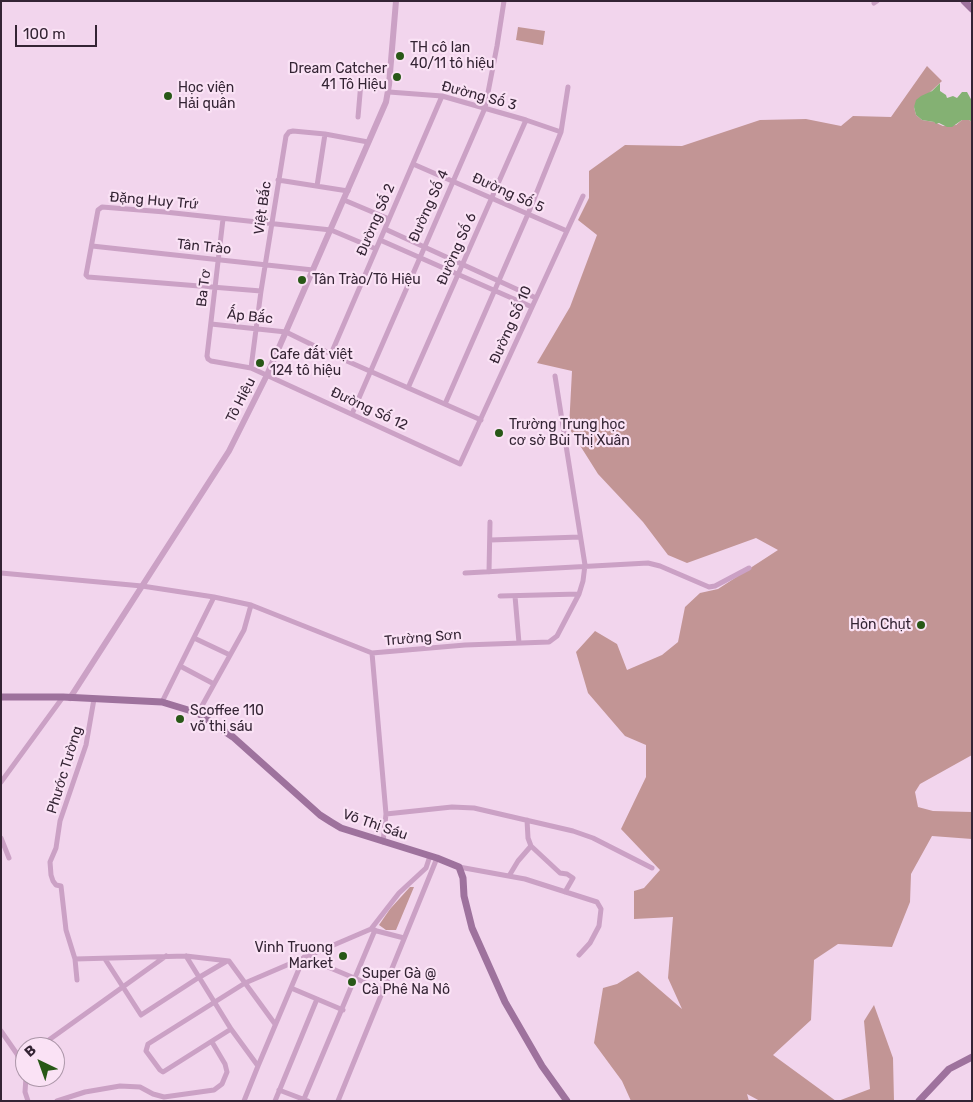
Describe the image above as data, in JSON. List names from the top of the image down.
{
  "streets": {
    "main road": ["Võ Thị Sáu"],
    "street": [
      "Đường Số 3",
      "Đường Số 5",
      "Đặng Huy Trứ",
      "Đường Số 4",
      "Việt Bắc",
      "Đường Số 2",
      "Tân Trào",
      "Đường Số 6",
      "Ba Tơ",
      "Ấp Bắc",
      "Đường Số 10",
      "Tô Hiệu",
      "Đường Số 12",
      "Trường Sơn",
      "Phước Tường"
    ]
  },
  "crossings": [
    ["Đường Số 3", "Đường Số 4"],
    ["Đường Số 3", "Đường Số 2"],
    ["Đường Số 3", "Đường Số 6"],
    ["Đường Số 3", "Tô Hiệu"],
    ["Đường Số 5", "Đường Số 4"],
    ["Đường Số 5", "Đường Số 2"],
    ["Đường Số 5", "Đường Số 6"],
    ["Đường Số 5", "Đường Số 10"],
    ["Đặng Huy Trứ", "Việt Bắc"],
    ["Đặng Huy Trứ", "Đường Số 2"],
    ["Đặng Huy Trứ", "Tân Trào"],
    ["Đặng Huy Trứ", "Ba Tơ"],
    ["Đặng Huy Trứ", "Tô Hiệu"],
    ["Đường Số 4", "Ấp Bắc"],
    ["Đường Số 4", "Đường Số 12"],
    ["Việt Bắc", "Tân Trào"],
    ["Việt Bắc", "Ấp Bắc"],
    ["Việt Bắc", "Tô Hiệu"],
    ["Việt Bắc", "Đường Số 12"],
    ["Đường Số 2", "Ấp Bắc"],
    ["Tân Trào", "Ba Tơ"],
    ["Tân Trào", "Tô Hiệu"],
    ["Đường Số 6", "Ấp Bắc"],
    ["Ba Tơ", "Ấp Bắc"],
    ["Ba Tơ", "Đường Số 12"],
    ["Ấp Bắc", "Đường Số 10"],
    ["Ấp Bắc", "Tô Hiệu"],
    ["Đường Số 10", "Đường Số 12"],
    ["Tô Hiệu", "Đường Số 12"],
    ["Tô Hiệu", "Trường Sơn"],
    ["Tô Hiệu", "Võ Thị Sáu"],
    ["Phước Tường", "Võ Thị Sáu"]
  ],
  "places": [
    "TH cô lan 40/11 tô hiệu",
    "Dream Catcher 41 Tô Hiệu",
    "Học viện Hải quân",
    "Tân Trào/Tô Hiệu",
    "Cafe đất việt 124 tô hiệu",
    "Trường Trung học cơ sở Bùi Thị Xuân",
    "Hòn Chụt",
    "Scoffee 110 võ thị sáu",
    "Vinh Truong Market",
    "Super Gà @ Cà Phê Na Nô"
  ],
  "scale_bar": "100 m",
  "north": "top left"
}
